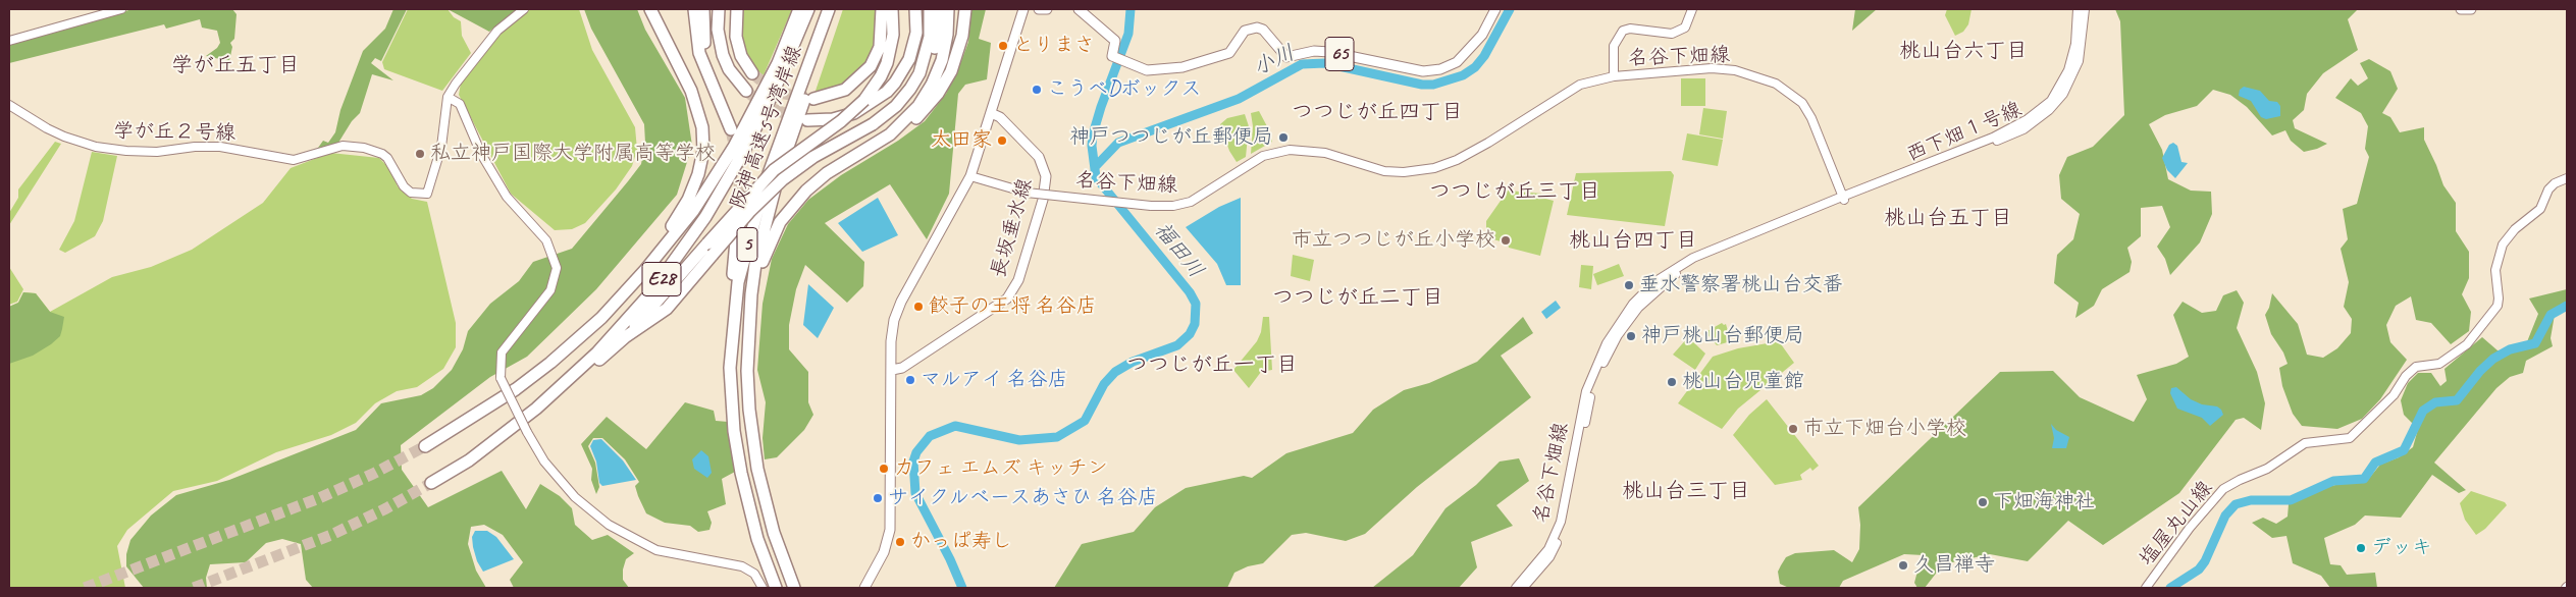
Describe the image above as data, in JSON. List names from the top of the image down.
{
  "streets": {
    "highway": ["阪神高速5号湾岸線", "5", "E28"],
    "main road": ["65", "長坂垂水線"],
    "street": [
      "名谷下畑線",
      "学が丘２号線",
      "西下畑１号線",
      "塩屋丸山線"
    ]
  },
  "crossings": [
    ["名谷下畑線", "西下畑１号線"]
  ],
  "districts": [
    "桃山台六丁目",
    "学が丘五丁目",
    "つつじが丘四丁目",
    "つつじが丘三丁目",
    "桃山台五丁目",
    "桃山台四丁目",
    "つつじが丘二丁目",
    "つつじが丘一丁目",
    "桃山台三丁目"
  ],
  "water": ["小川", "福田川"],
  "places": [
    "とりまさ",
    "こうべDボックス",
    "神戸つつじが丘郵便局",
    "太田家",
    "私立神戸国際大学附属高等学校",
    "市立つつじが丘小学校",
    "垂水警察署桃山台交番",
    "餃子の王将 名谷店",
    "神戸桃山台郵便局",
    "マルアイ 名谷店",
    "桃山台児童館",
    "市立下畑台小学校",
    "カフェ エムズ キッチン",
    "サイクルベースあさひ 名谷店",
    "下畑海神社",
    "かっぱ寿し",
    "デッキ",
    "久昌禅寺"
  ]
}
